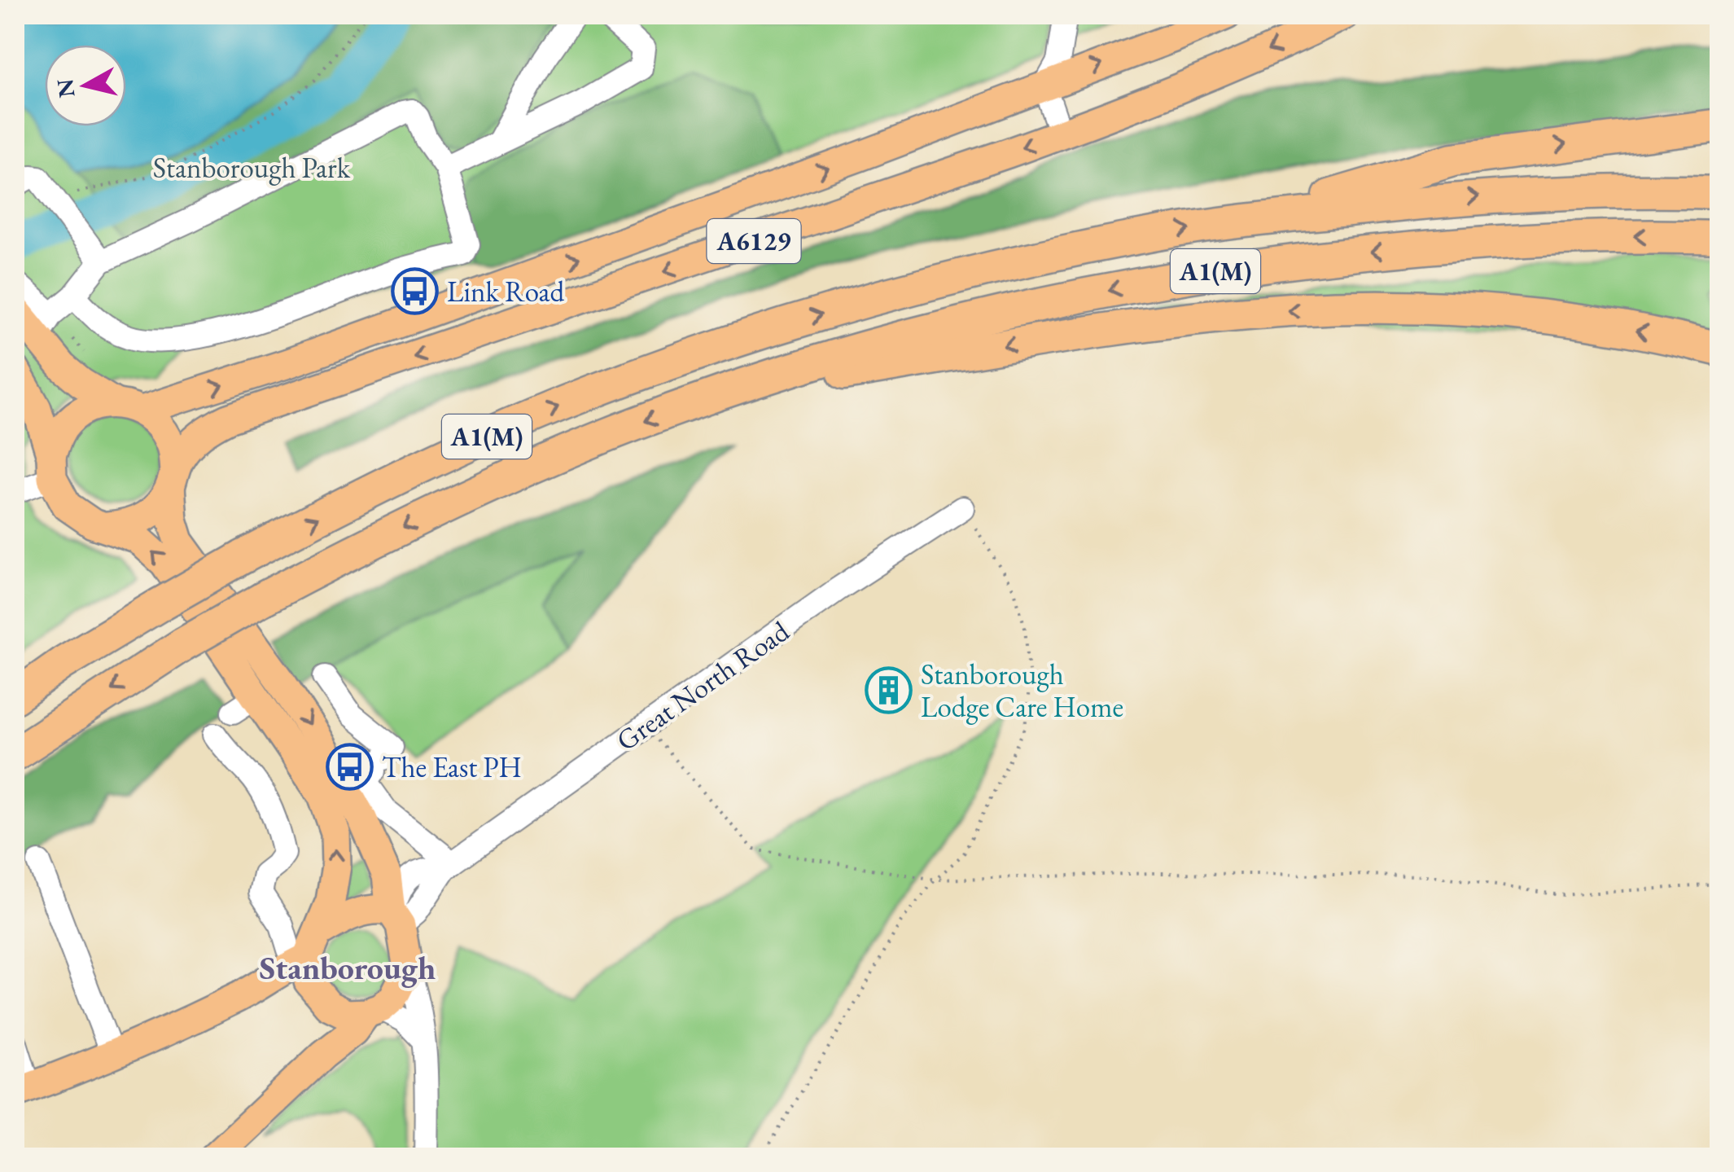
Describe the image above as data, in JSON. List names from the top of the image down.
{
  "streets": {
    "highway": ["A1(M)"],
    "main road": ["A6129"],
    "street": ["Great North Road"]
  },
  "districts": ["Stanborough"],
  "parks": ["Stanborough Park"],
  "places": {
    "bus stop": ["Link Road", "The East PH"],
    "building": ["Stanborough Lodge Care Home"]
  },
  "north": "left"
}
